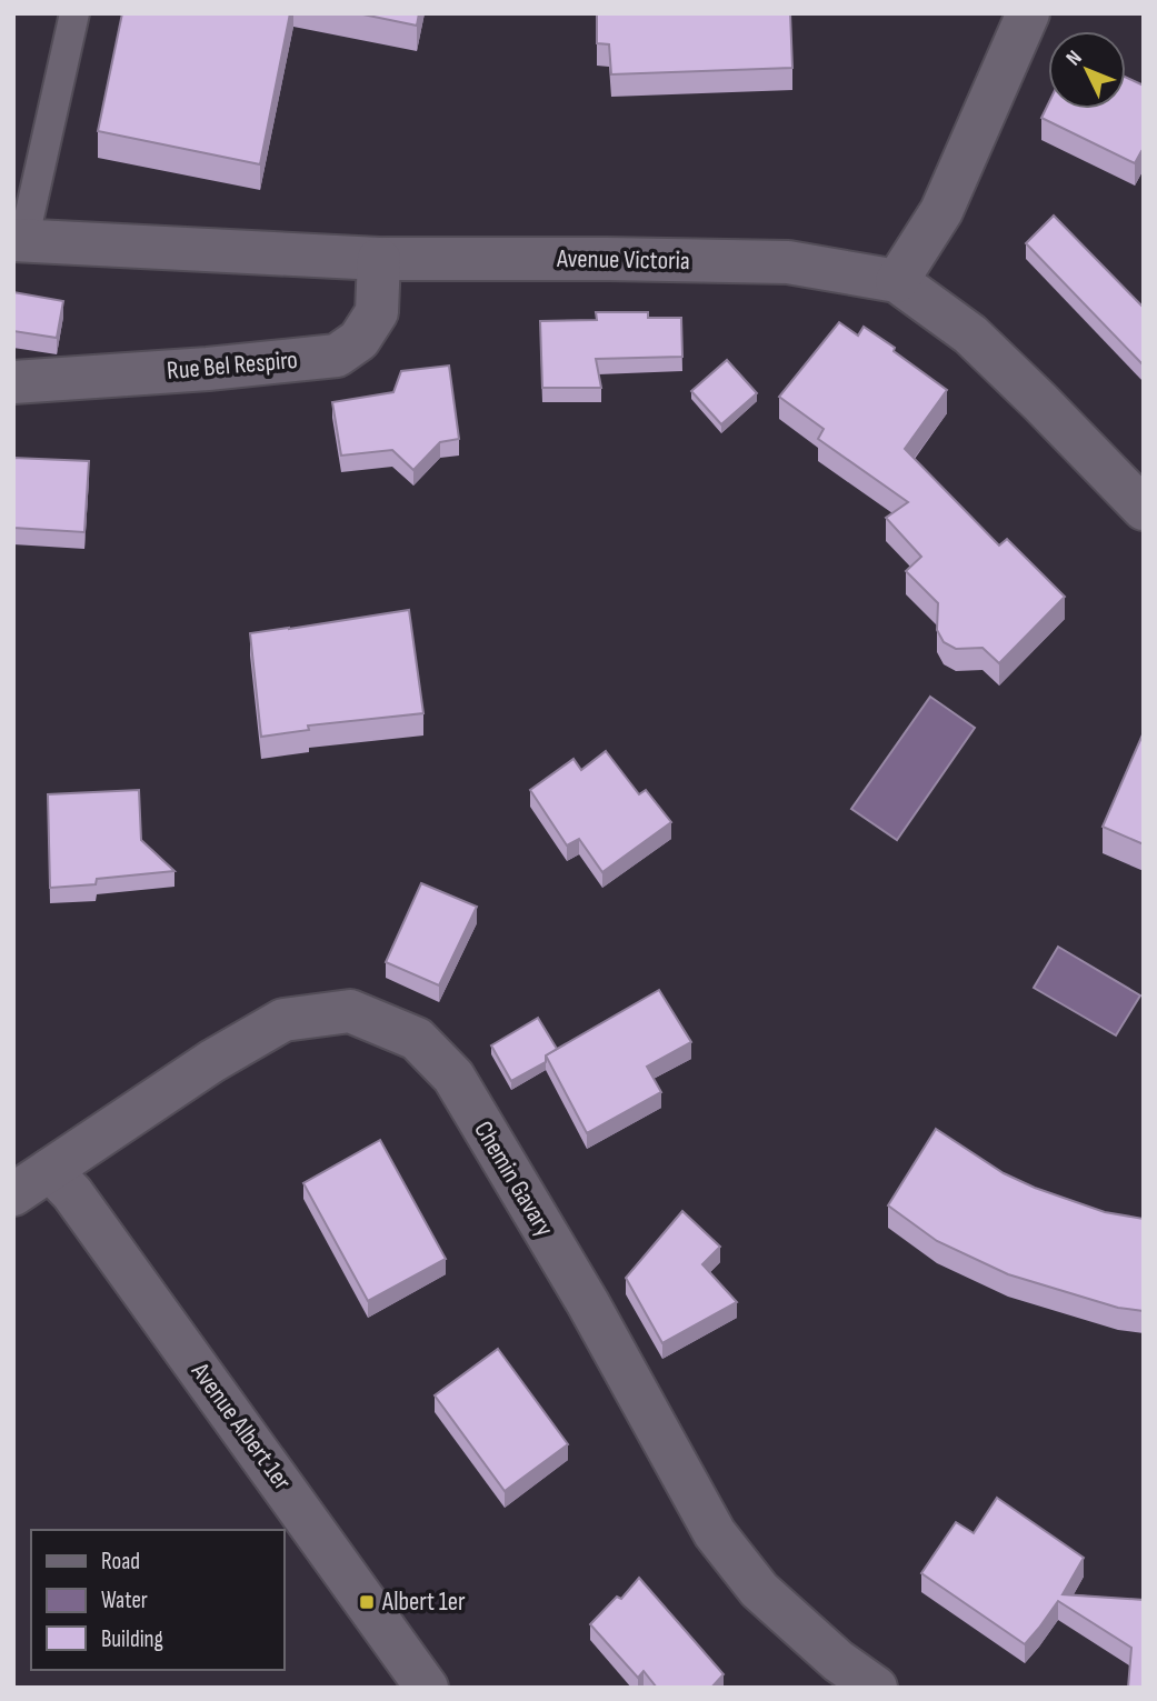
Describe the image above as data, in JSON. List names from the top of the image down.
{
  "streets": {
    "street": [
      "Avenue Victoria",
      "Rue Bel Respiro",
      "Chemin Gavary",
      "Avenue Albert 1er"
    ]
  },
  "crossings": [
    ["Avenue Victoria", "Rue Bel Respiro"],
    ["Chemin Gavary", "Avenue Albert 1er"]
  ],
  "places": {
    "transit": ["Albert 1er"]
  },
  "legend": ["Road", "Water", "Building"],
  "north": "top left"
}
